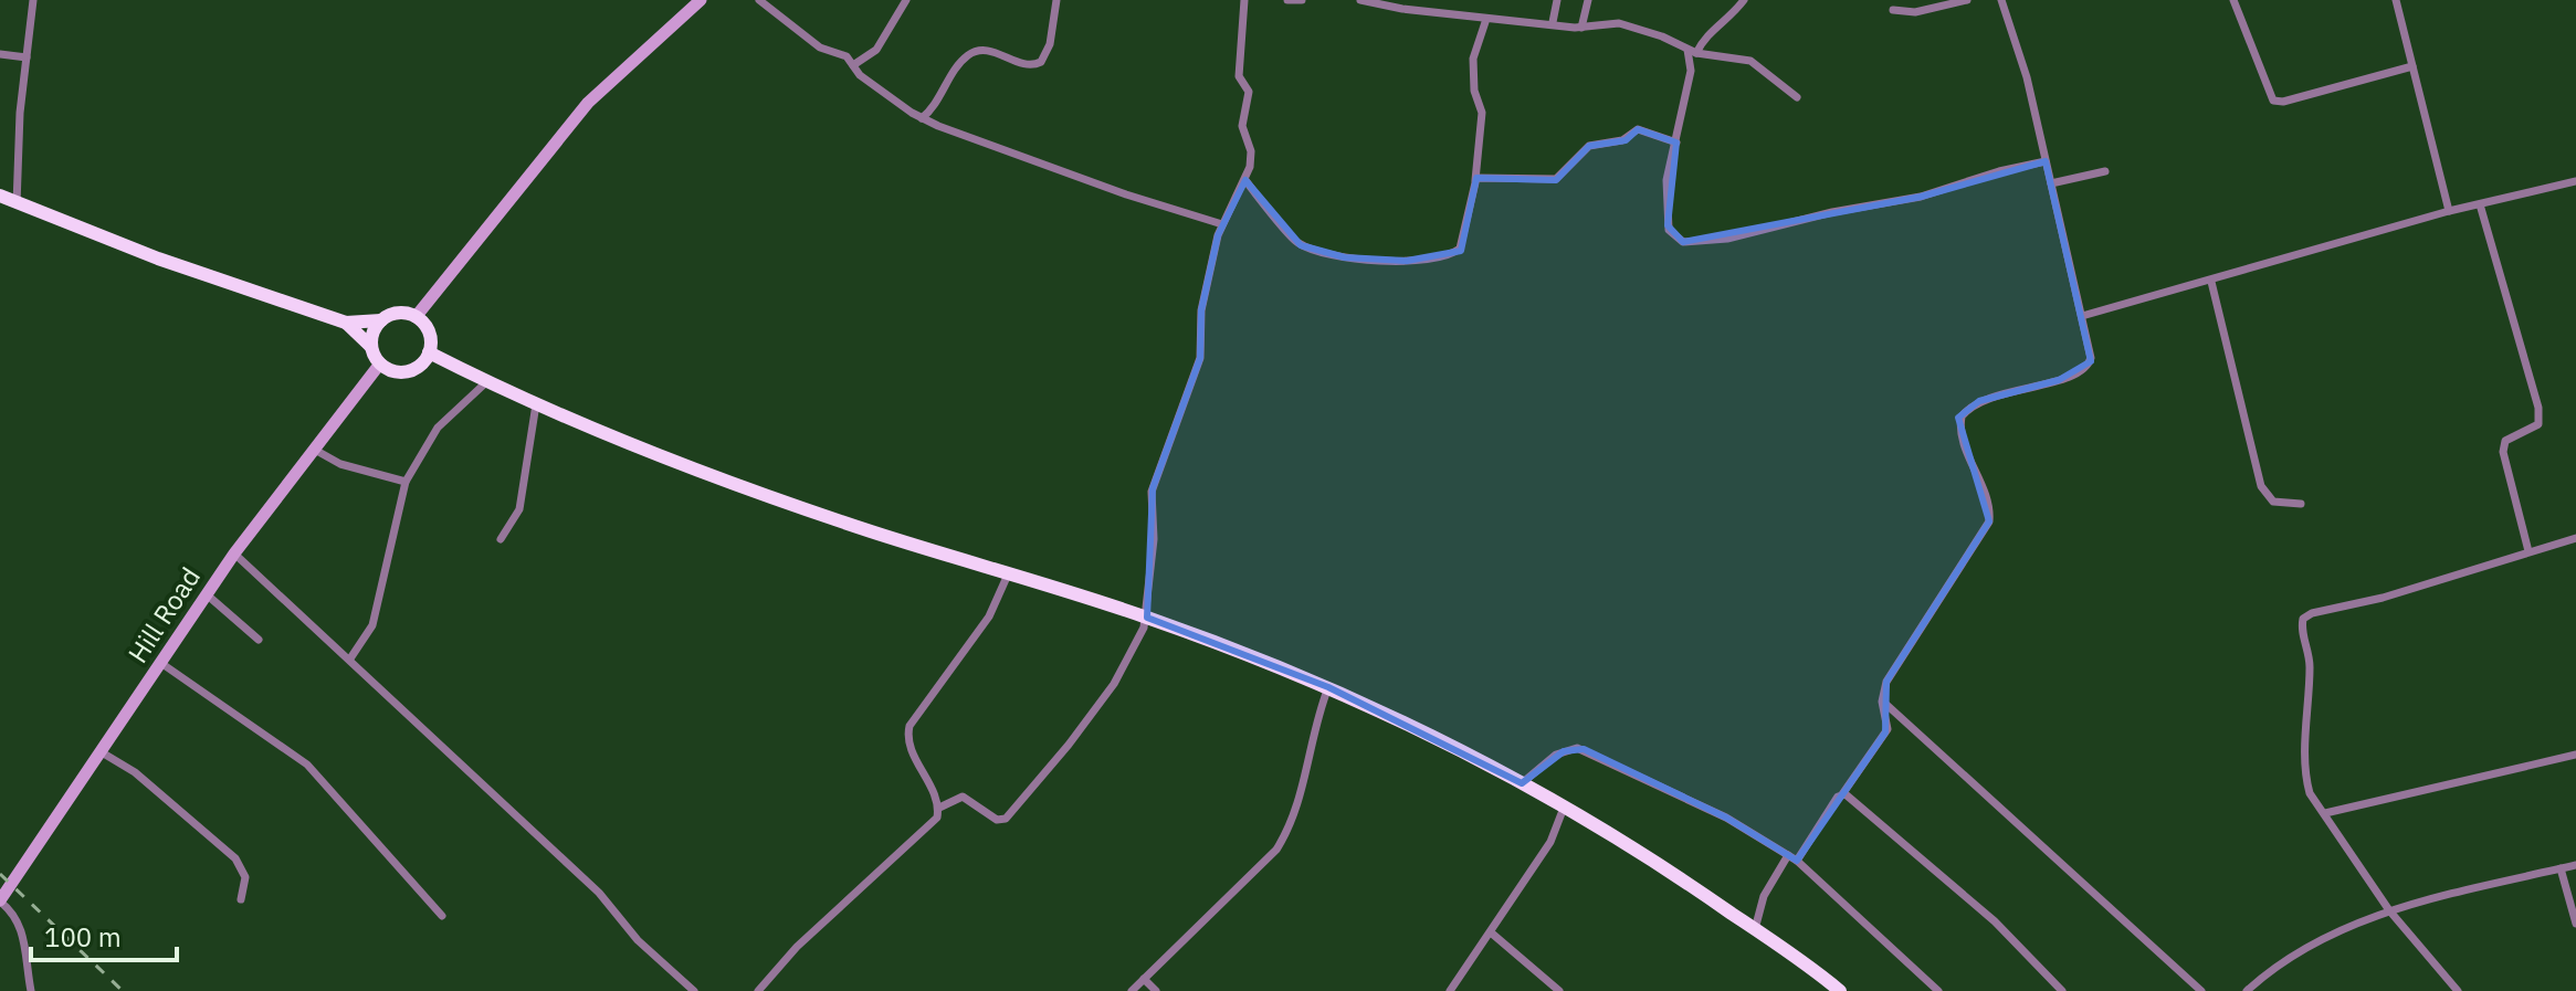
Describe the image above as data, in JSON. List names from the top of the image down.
{
  "streets": {
    "main road": ["Hill Road"]
  },
  "scale_bar": "100 m"
}
